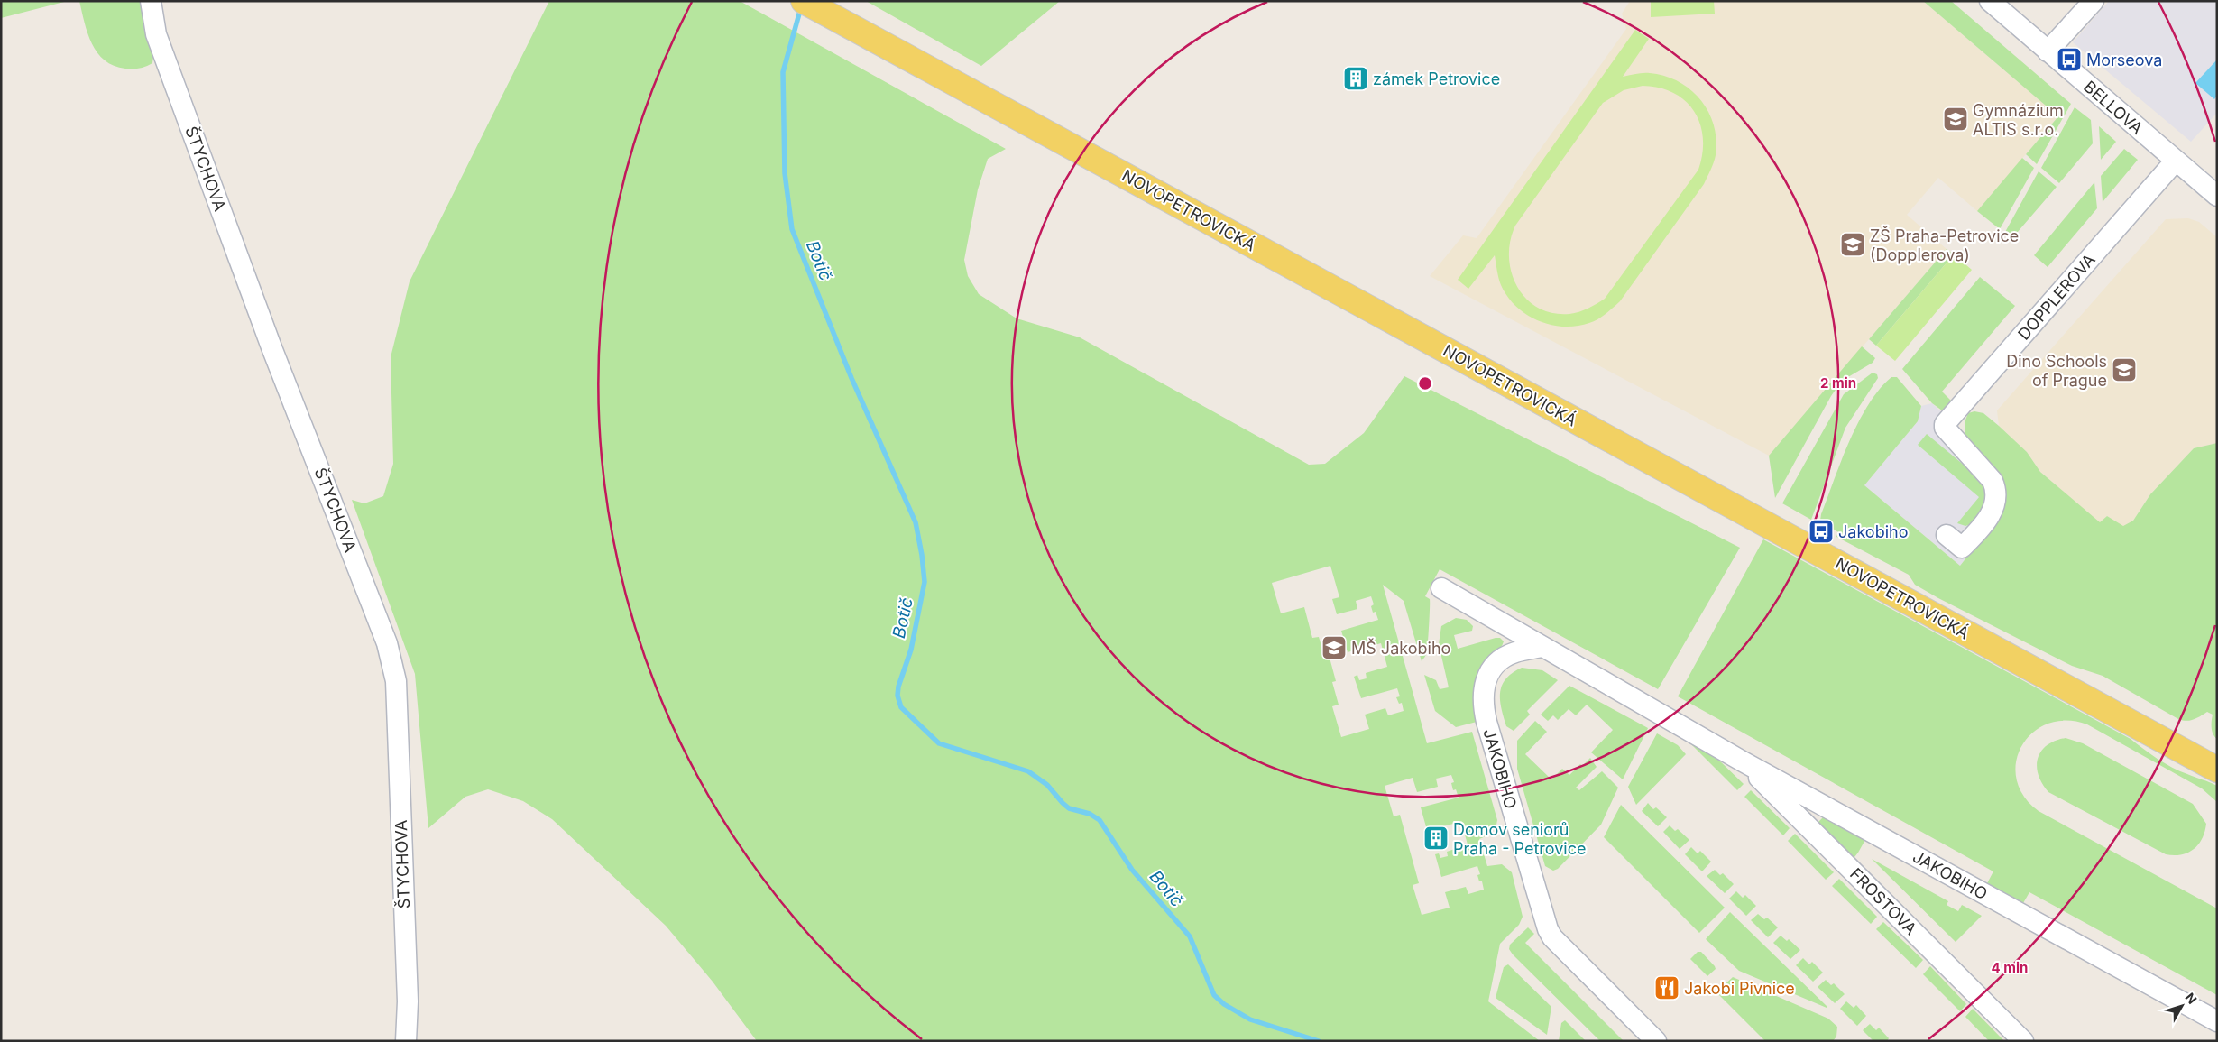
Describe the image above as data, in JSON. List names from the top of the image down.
{
  "streets": {
    "main road": ["NOVOPETROVICKÁ"],
    "street": [
      "BELLOVA",
      "ŠTYCHOVA",
      "DOPPLEROVA",
      "JAKOBIHO",
      "FROSTOVA"
    ]
  },
  "crossings": [
    ["BELLOVA", "DOPPLEROVA"],
    ["JAKOBIHO", "FROSTOVA"]
  ],
  "water": ["Botič"],
  "places": {
    "bus stop": ["Morseova", "Jakobiho"],
    "building": ["zámek Petrovice", "Domov seniorů Praha - Petrovice"],
    "school or university": [
      "Gymnázium ALTIS s.r.o.",
      "ZŠ Praha-Petrovice (Dopplerova)",
      "Dino Schools of Prague",
      "MŠ Jakobiho"
    ],
    "restaurant": ["Jakobi Pivnice"]
  },
  "north": "top right",
  "rings": ["2 min", "4 min"]
}
